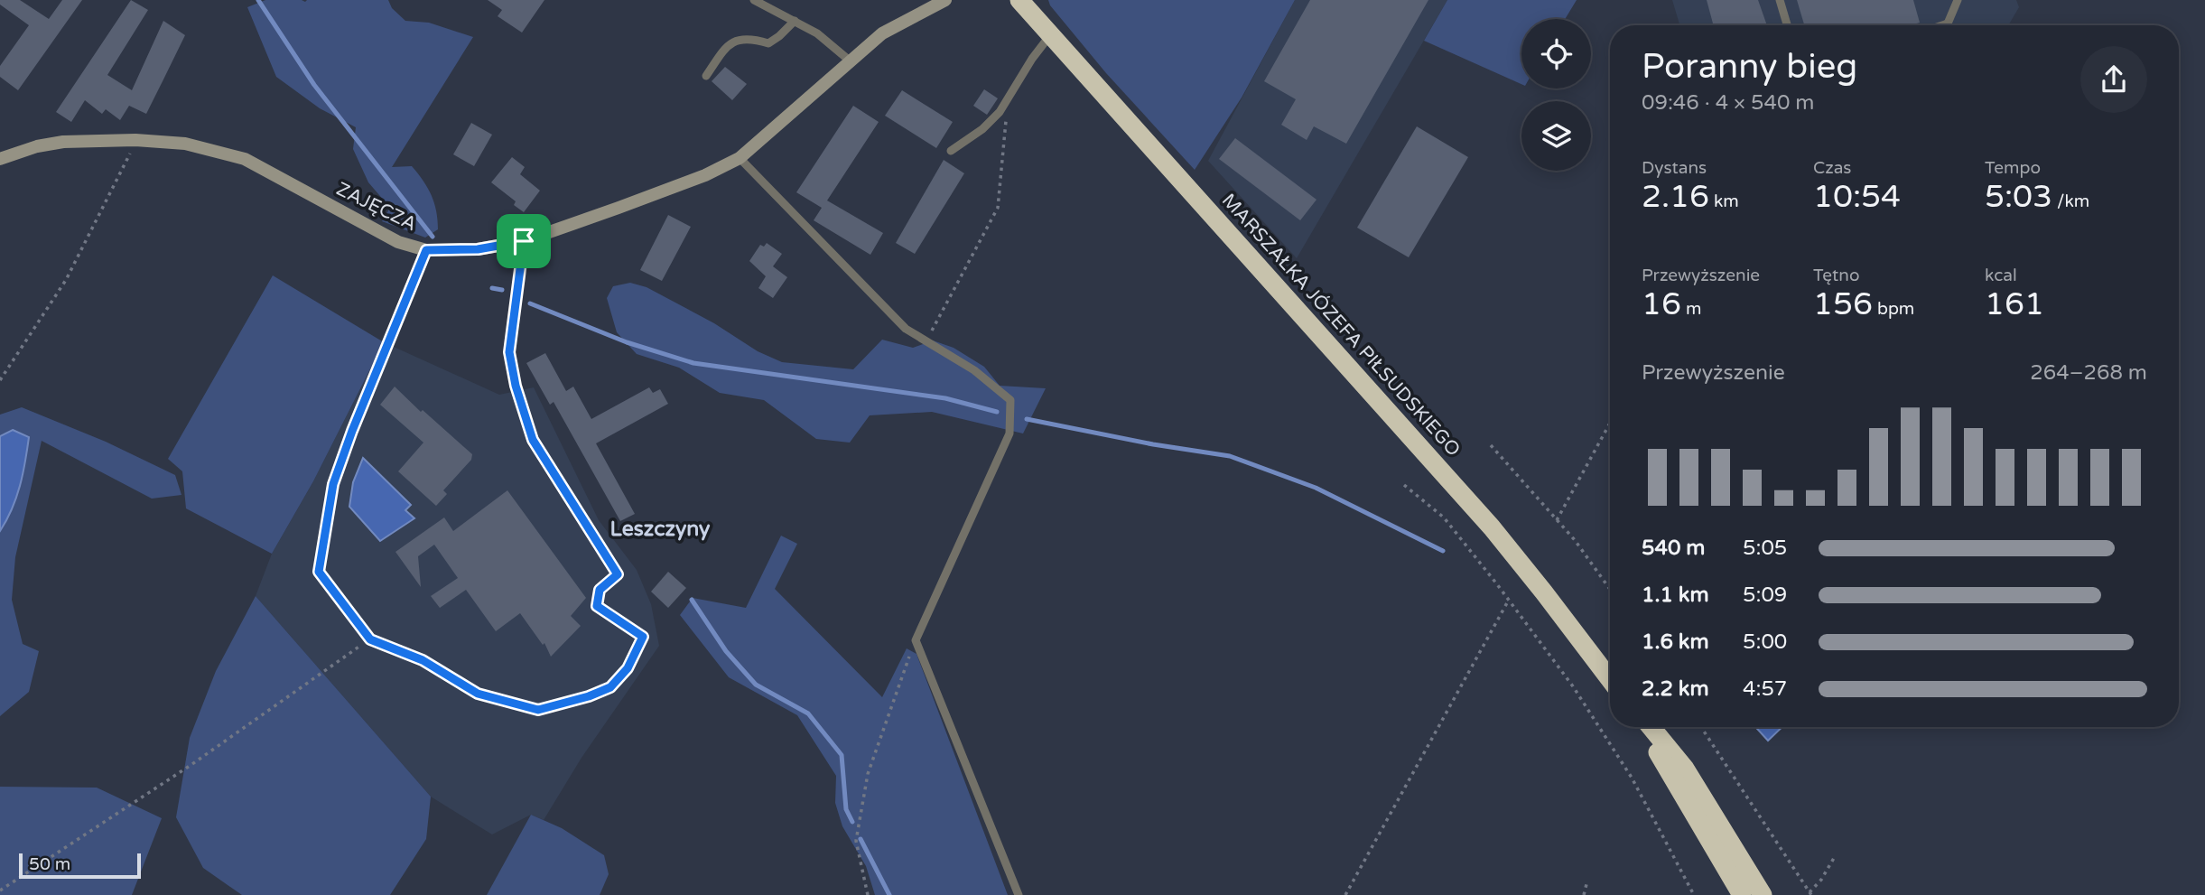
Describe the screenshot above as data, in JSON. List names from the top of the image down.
{
  "streets": {
    "highway": ["MARSZAŁKA JÓZEFA PIŁSUDSKIEGO"],
    "street": ["ZAJĘCZA"]
  },
  "districts": ["Leszczyny"],
  "scale_bar": "50 m",
  "page": {
    "heading": ["Poranny bieg", "09:46 · 4 × 540 m"],
    "stats": [
      ["Dystans", "2.16 km"],
      ["Czas", "10:54"],
      ["Tempo", "5:03 /km"],
      ["Przewyższenie", "16 m"],
      ["Tętno", "156 bpm"],
      ["kcal", "161"]
    ],
    "chart": ["Przewyższenie", "264–268 m"],
    "list": [
      {
        "name": "540 m",
        "note": "5:05"
      },
      {
        "name": "1.1 km",
        "note": "5:09"
      },
      {
        "name": "1.6 km",
        "note": "5:00"
      },
      {
        "name": "2.2 km",
        "note": "4:57"
      }
    ],
    "scale": "50 m"
  }
}
